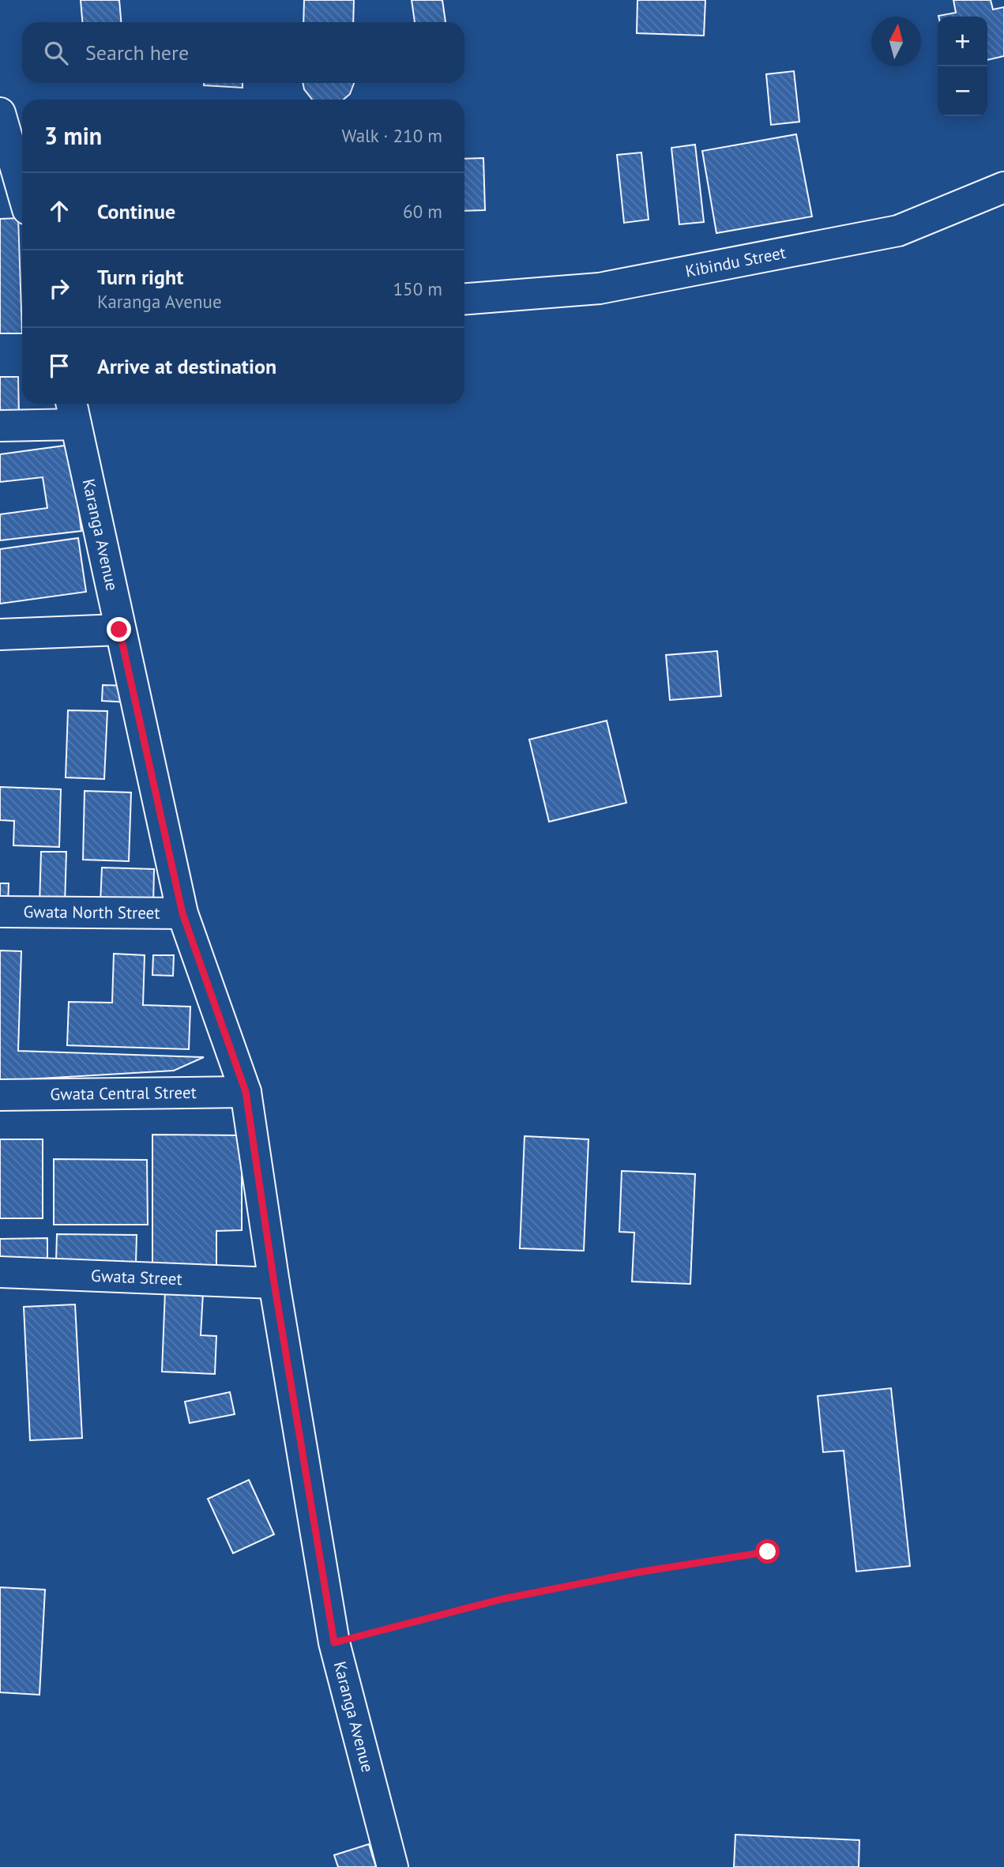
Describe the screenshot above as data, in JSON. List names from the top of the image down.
{
  "streets": {
    "street": [
      "Kibindu Street",
      "Karanga Avenue",
      "Gwata North Street",
      "Gwata Central Street",
      "Gwata Street"
    ]
  },
  "crossings": [
    ["Karanga Avenue", "Gwata North Street"],
    ["Karanga Avenue", "Gwata Central Street"],
    ["Karanga Avenue", "Gwata Street"]
  ],
  "north": "top",
  "page": {
    "map_buttons": ["+", "−"],
    "search": "Search here",
    "heading": ["3 min", "Walk · 210 m"],
    "list": [
      ["Continue", "60 m"],
      ["Turn right", "Karanga Avenue", "150 m"],
      "Arrive at destination"
    ]
  }
}
